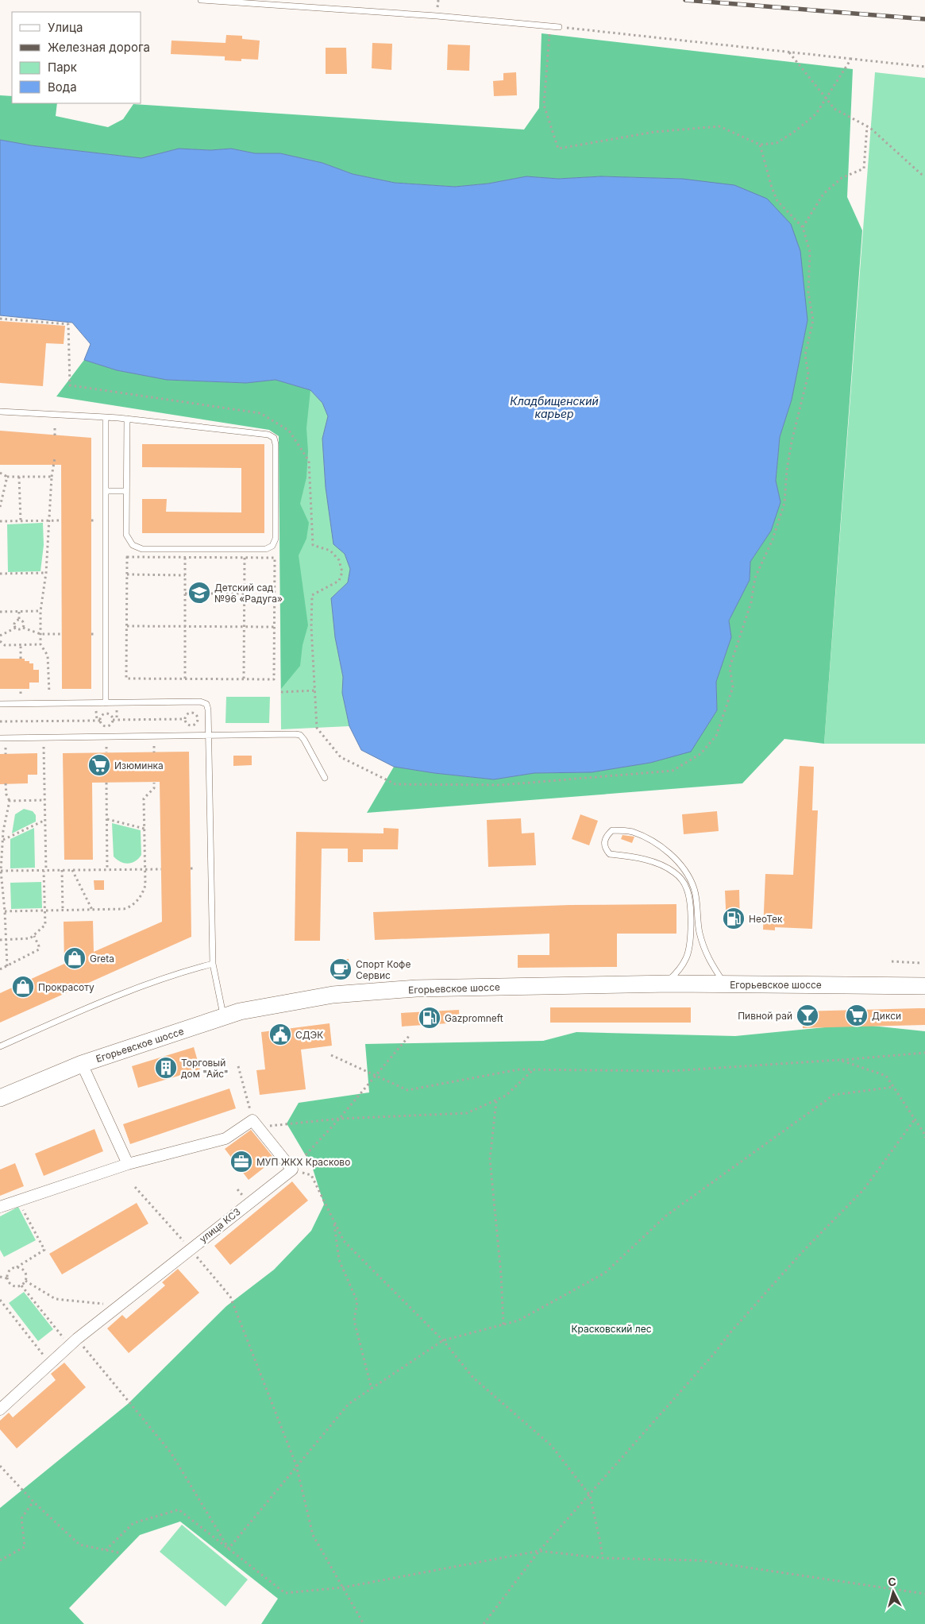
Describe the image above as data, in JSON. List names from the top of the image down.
{
  "streets": {
    "main road": ["Егорьевское шоссе"],
    "street": ["улица КСЗ"]
  },
  "water": ["Кладбищенский карьер"],
  "parks": ["Красковский лес"],
  "places": {
    "school or university": ["Детский сад №96 «Радуга»"],
    "supermarket": ["Изюминка", "Дикси"],
    "fuel station": ["НеоТек", "Gazpromneft"],
    "shop": ["Greta", "Прокрасоту"],
    "cafe": ["Спорт Кофе Сервис"],
    "bar": ["Пивной рай"],
    "public building": ["СДЭК"],
    "building": ["Торговый дом \"Айс\""],
    "office": ["МУП ЖКХ Красково"]
  },
  "legend": [
    "Улица",
    "Железная дорога",
    "Парк",
    "Вода"
  ],
  "north": "top"
}
